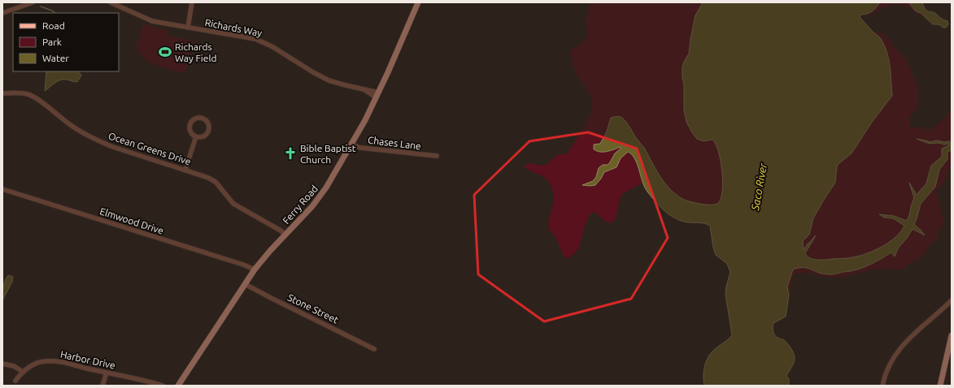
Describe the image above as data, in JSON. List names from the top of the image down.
{
  "streets": {
    "main road": ["Ferry Road"],
    "street": [
      "Richards Way",
      "Chases Lane",
      "Ocean Greens Drive",
      "Elmwood Drive",
      "Stone Street",
      "Harbor Drive"
    ]
  },
  "crossings": [
    ["Richards Way", "Ferry Road"],
    ["Chases Lane", "Ferry Road"],
    ["Ocean Greens Drive", "Ferry Road"],
    ["Ferry Road", "Elmwood Drive"],
    ["Ferry Road", "Stone Street"]
  ],
  "water": ["Saco River"],
  "places": {
    "sports": ["Richards Way Field"],
    "church": ["Bible Baptist Church"]
  },
  "legend": ["Road", "Park", "Water"]
}
